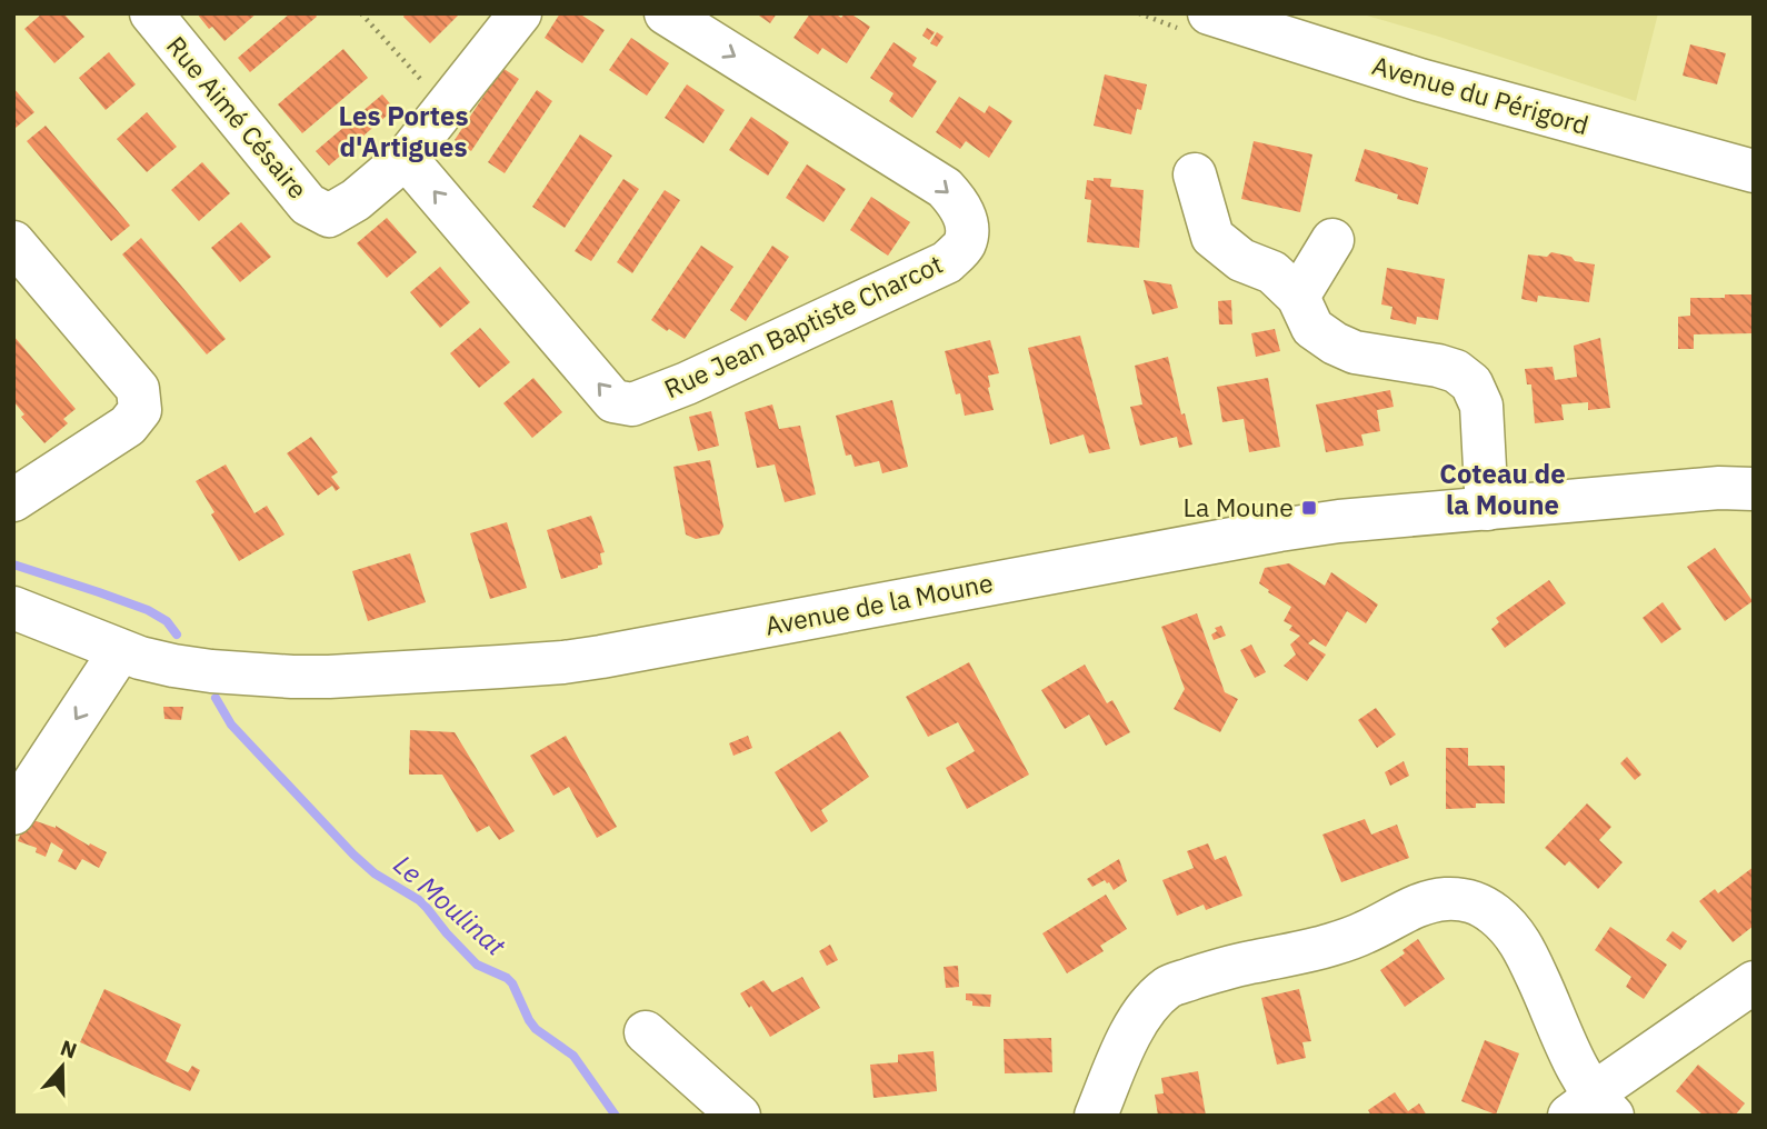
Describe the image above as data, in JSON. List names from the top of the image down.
{
  "streets": {
    "street": [
      "Avenue du Périgord",
      "Rue Aimé Césaire",
      "Rue Jean Baptiste Charcot",
      "Avenue de la Moune"
    ]
  },
  "crossings": [
    ["Rue Aimé Césaire", "Rue Jean Baptiste Charcot"]
  ],
  "districts": ["Les Portes d'Artigues", "Coteau de la Moune"],
  "water": ["Le Moulinat"],
  "places": {
    "transit": ["La Moune"]
  },
  "north": "top"
}
